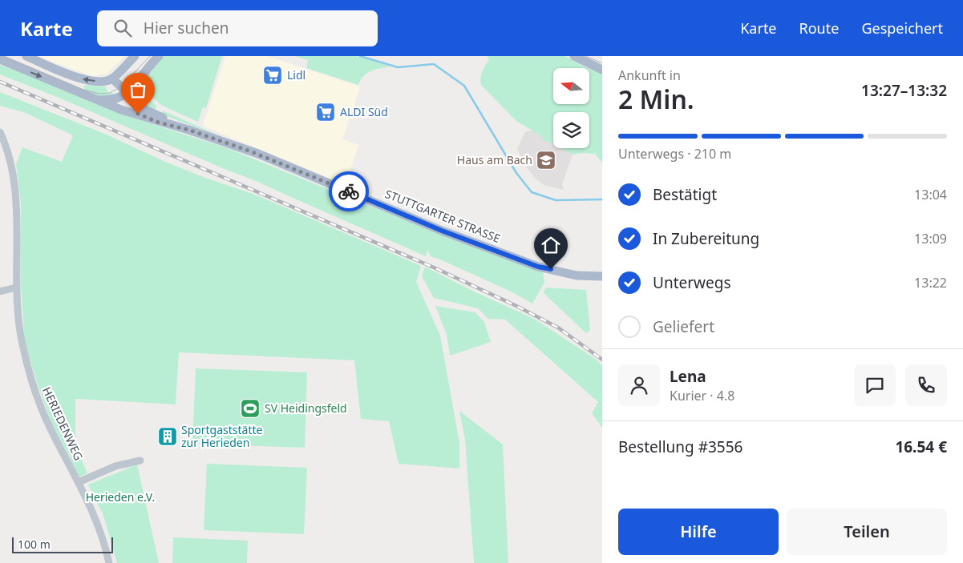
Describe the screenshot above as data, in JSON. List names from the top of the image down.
{
  "streets": {
    "main road": ["STUTTGARTER STRASSE"],
    "street": ["HERIEDENWEG"]
  },
  "parks": ["Herieden e.V."],
  "places": {
    "supermarket": ["Lidl", "ALDI Süd"],
    "school or university": ["Haus am Bach"],
    "sports": ["SV Heidingsfeld"],
    "building": ["Sportgaststätte zur Herieden"]
  },
  "scale_bar": "100 m",
  "north": "left",
  "page": {
    "header": "Karte",
    "search": "Hier suchen",
    "nav": ["Karte", "Route", "Gespeichert"],
    "heading": ["2 Min.", "Ankunft in", "13:27–13:32"],
    "panel": [
      "Lena",
      "Kurier · 4.8",
      "Bestellung #3556",
      "16.54 €"
    ],
    "bar": "Unterwegs · 210 m",
    "list": [
      ["Bestätigt", "13:04"],
      ["In Zubereitung", "13:09"],
      ["Unterwegs", "13:22"],
      "Geliefert"
    ],
    "buttons": ["Hilfe", "Teilen"],
    "scale": "100 m"
  }
}
